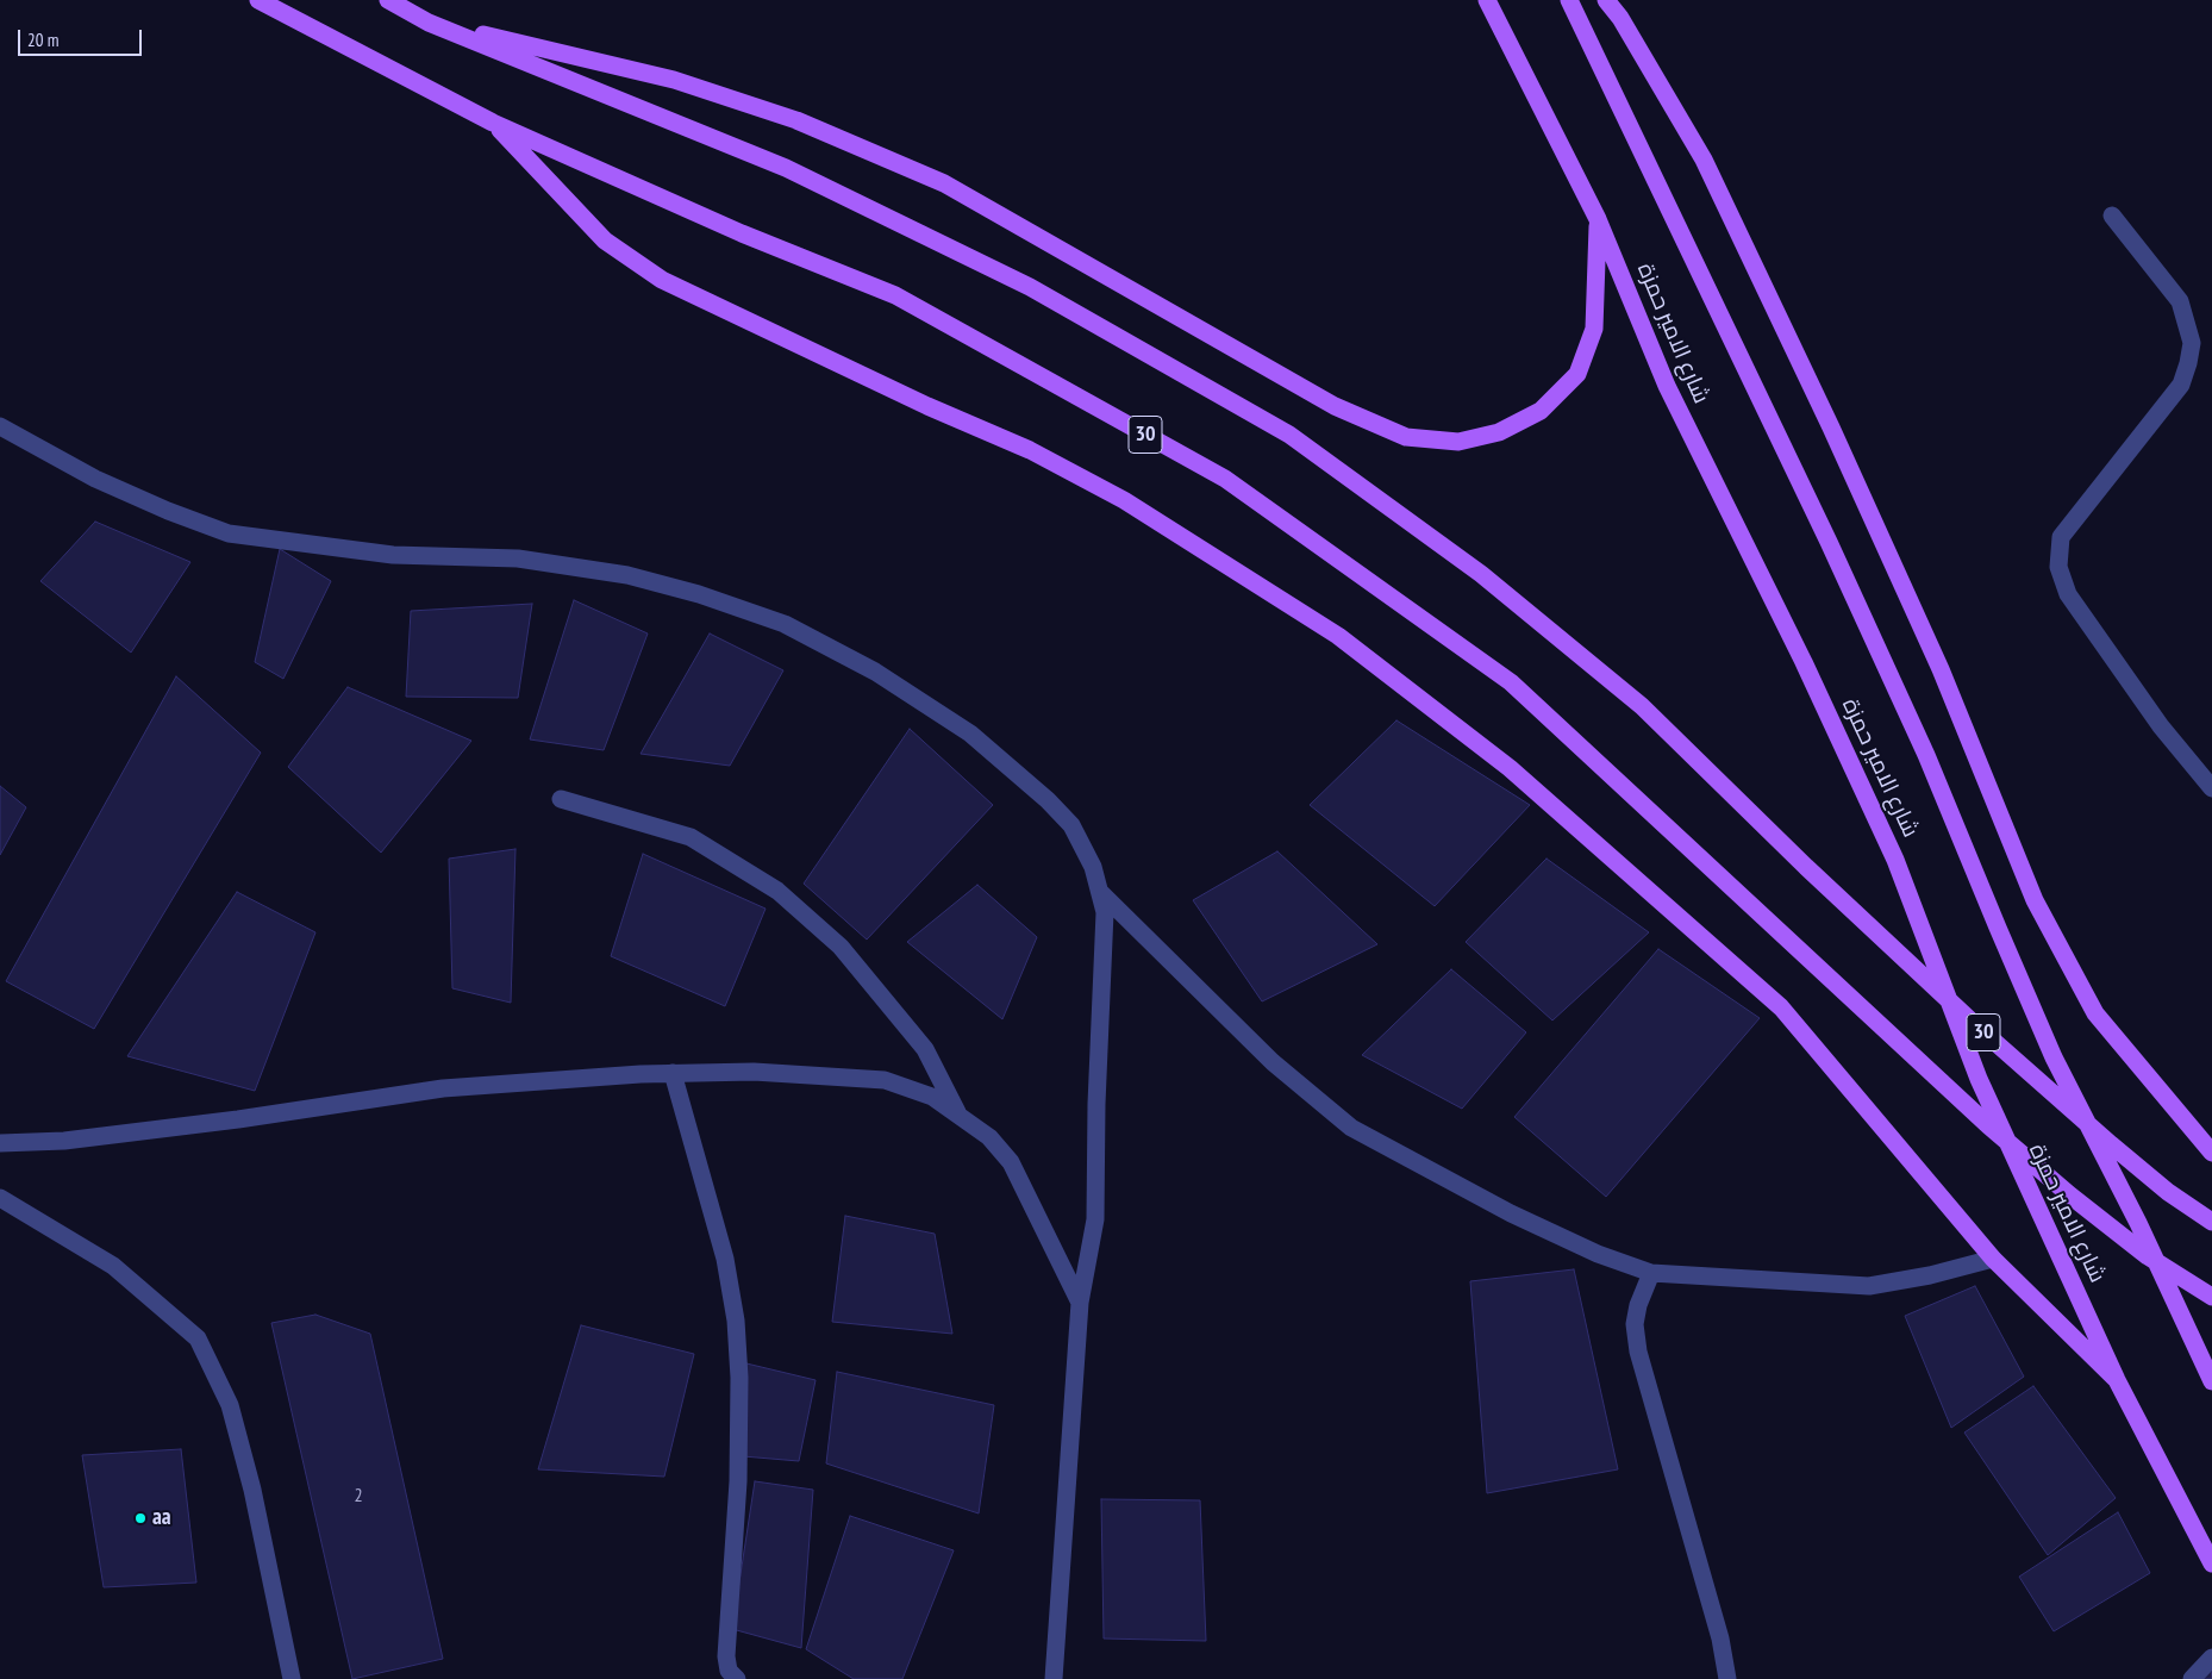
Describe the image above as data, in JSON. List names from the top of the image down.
{
  "streets": {
    "main road": ["شارع الامير حمزة", "30"]
  },
  "places": ["aa"],
  "house_numbers": ["2"],
  "scale_bar": "20 m"
}
